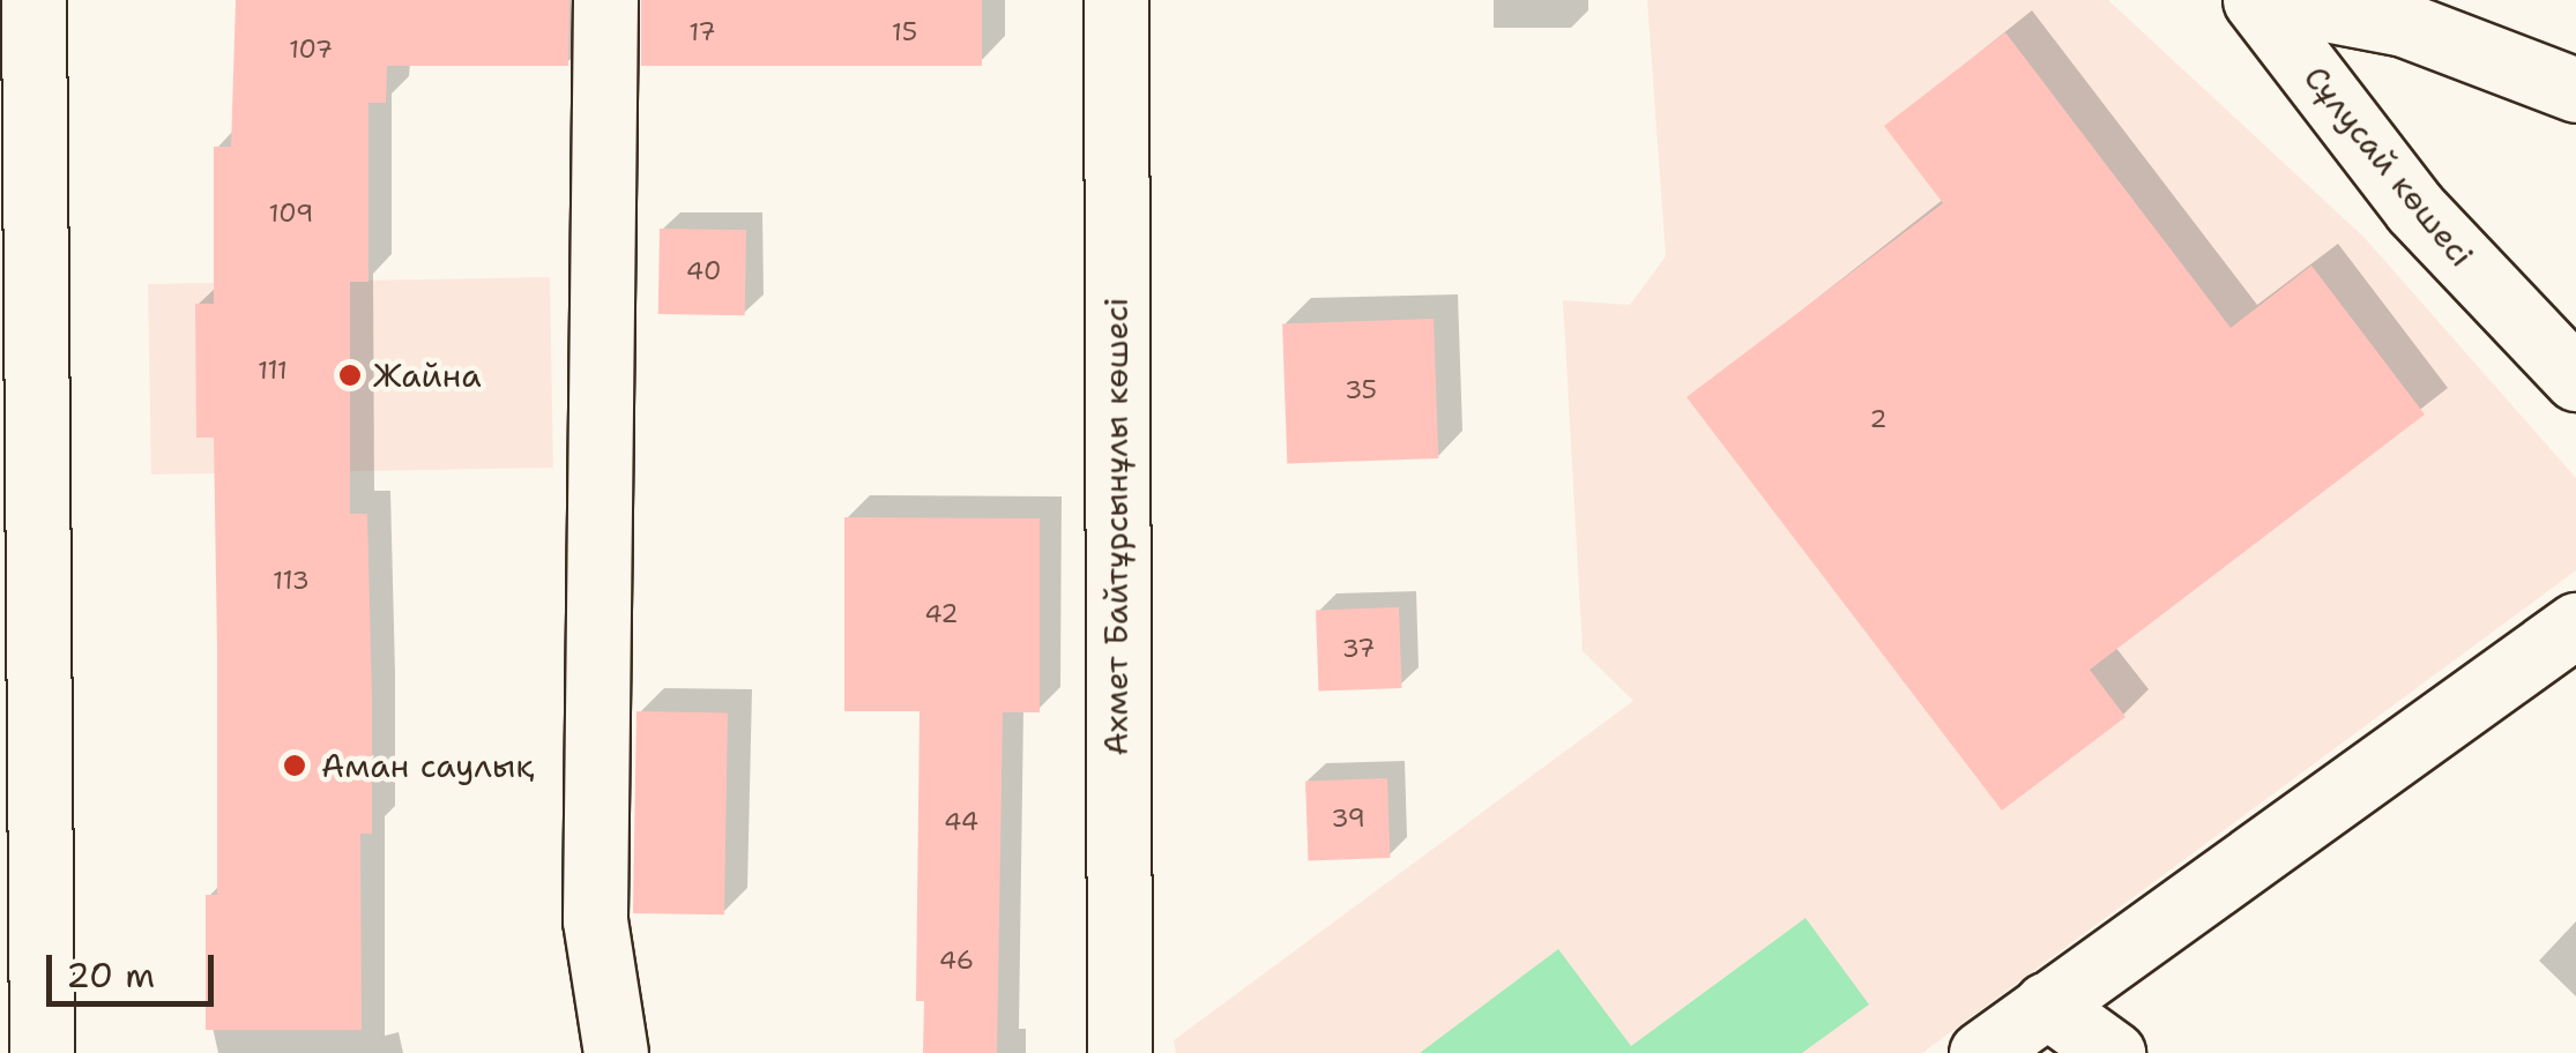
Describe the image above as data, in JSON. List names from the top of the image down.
{
  "streets": {
    "street": ["Сұлусай көшесі", "Ахмет Байтұрсынұлы көшесі"]
  },
  "places": ["Жайна", "Аман саулық"],
  "house_numbers": [
    "17",
    "15",
    "107",
    "109",
    "40",
    "111",
    "35",
    "2",
    "113",
    "42",
    "37",
    "39",
    "44",
    "46"
  ],
  "scale_bar": "20 m"
}
